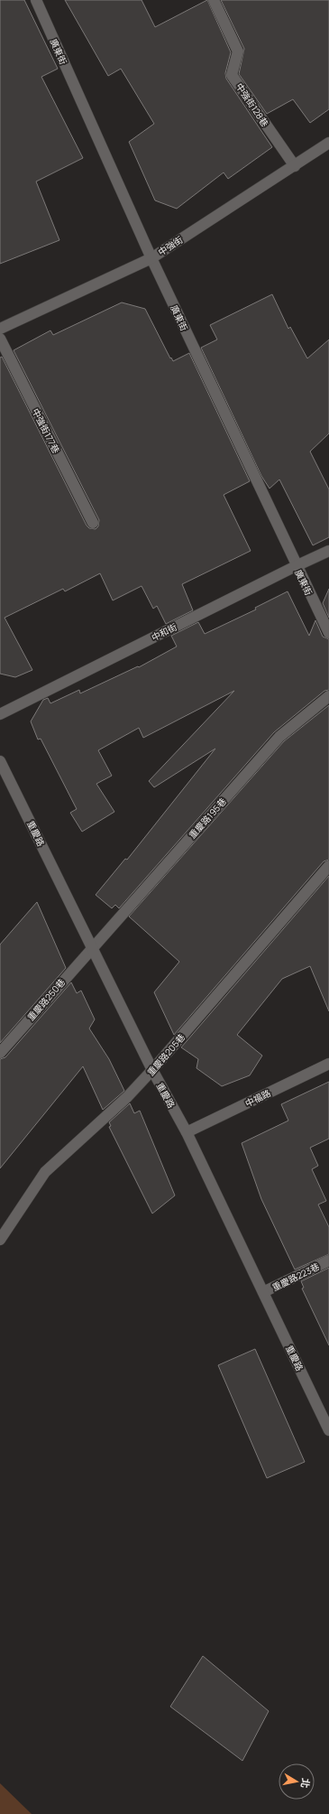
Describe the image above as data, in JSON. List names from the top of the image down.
{
  "streets": {
    "street": [
      "廣東街",
      "中強街128巷",
      "中強街",
      "中強街177巷",
      "中和街",
      "重慶路195巷",
      "重慶路",
      "重慶路250巷",
      "重慶路205巷",
      "中福路",
      "重慶路223巷"
    ]
  },
  "crossings": [
    ["廣東街", "中強街"],
    ["廣東街", "中和街"],
    ["中強街128巷", "中強街"],
    ["重慶路195巷", "重慶路"],
    ["重慶路195巷", "重慶路250巷"],
    ["重慶路", "重慶路250巷"],
    ["重慶路", "重慶路205巷"],
    ["重慶路", "中福路"],
    ["重慶路", "重慶路223巷"]
  ],
  "north": "right"
}
